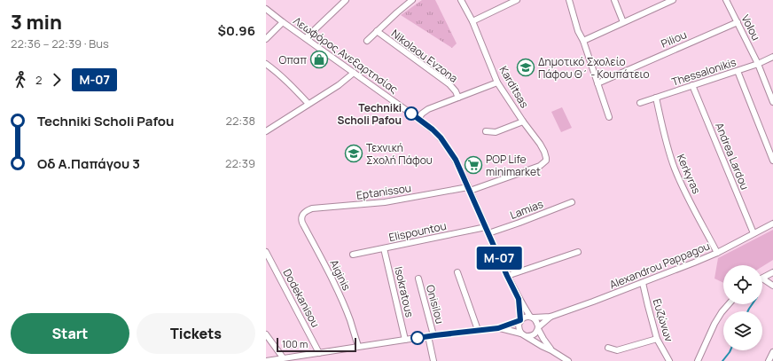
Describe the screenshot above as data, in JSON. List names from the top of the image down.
{
  "streets": {
    "street": [
      "Volou",
      "Piliou",
      "Λεωφόρος Ανεξαρτησίας",
      "Nikolaou Evzona",
      "Thessalonikis",
      "Karditsas",
      "Andrea Lardou",
      "Kerkyras",
      "Eptanissou",
      "Lamias",
      "Elispountou",
      "Alexandrou Pappagou",
      "Aiginis",
      "Isokratous",
      "Dodekanisou",
      "Onisilou",
      "Ευζώνων"
    ]
  },
  "crossings": [
    ["Volou", "Piliou"],
    ["Volou", "Thessalonikis"],
    ["Λεωφόρος Ανεξαρτησίας", "Eptanissou"],
    ["Λεωφόρος Ανεξαρτησίας", "Lamias"],
    ["Λεωφόρος Ανεξαρτησίας", "Elispountou"],
    ["Λεωφόρος Ανεξαρτησίας", "Alexandrou Pappagou"],
    ["Thessalonikis", "Andrea Lardou"],
    ["Thessalonikis", "Kerkyras"],
    ["Karditsas", "Eptanissou"],
    ["Andrea Lardou", "Alexandrou Pappagou"],
    ["Kerkyras", "Alexandrou Pappagou"],
    ["Eptanissou", "Aiginis"],
    ["Elispountou", "Isokratous"],
    ["Alexandrou Pappagou", "Ευζώνων"]
  ],
  "places": {
    "shop": ["Οπαπ"],
    "school or university": ["Δημοτικό Σχολείο Πάφου Θ΄ - Κουπάτειο", "Τεχνική Σχολή Πάφου"],
    "other": ["Techniki Scholi Pafou"],
    "supermarket": ["POP Life minimarket"]
  },
  "lines": ["bus line M-07"],
  "scale_bar": "100 m",
  "page": {
    "heading": ["3 min", "22:36 – 22:39 · Bus", "$0.96"],
    "on_map": "M-07",
    "legs": ["2", "M-07"],
    "list": [
      {
        "name": "Techniki Scholi Pafou",
        "value": "22:38"
      },
      {
        "name": "Οδ Α.Παπάγου 3",
        "value": "22:39"
      }
    ],
    "buttons": ["Start", "Tickets"],
    "scale": "100 m"
  }
}
